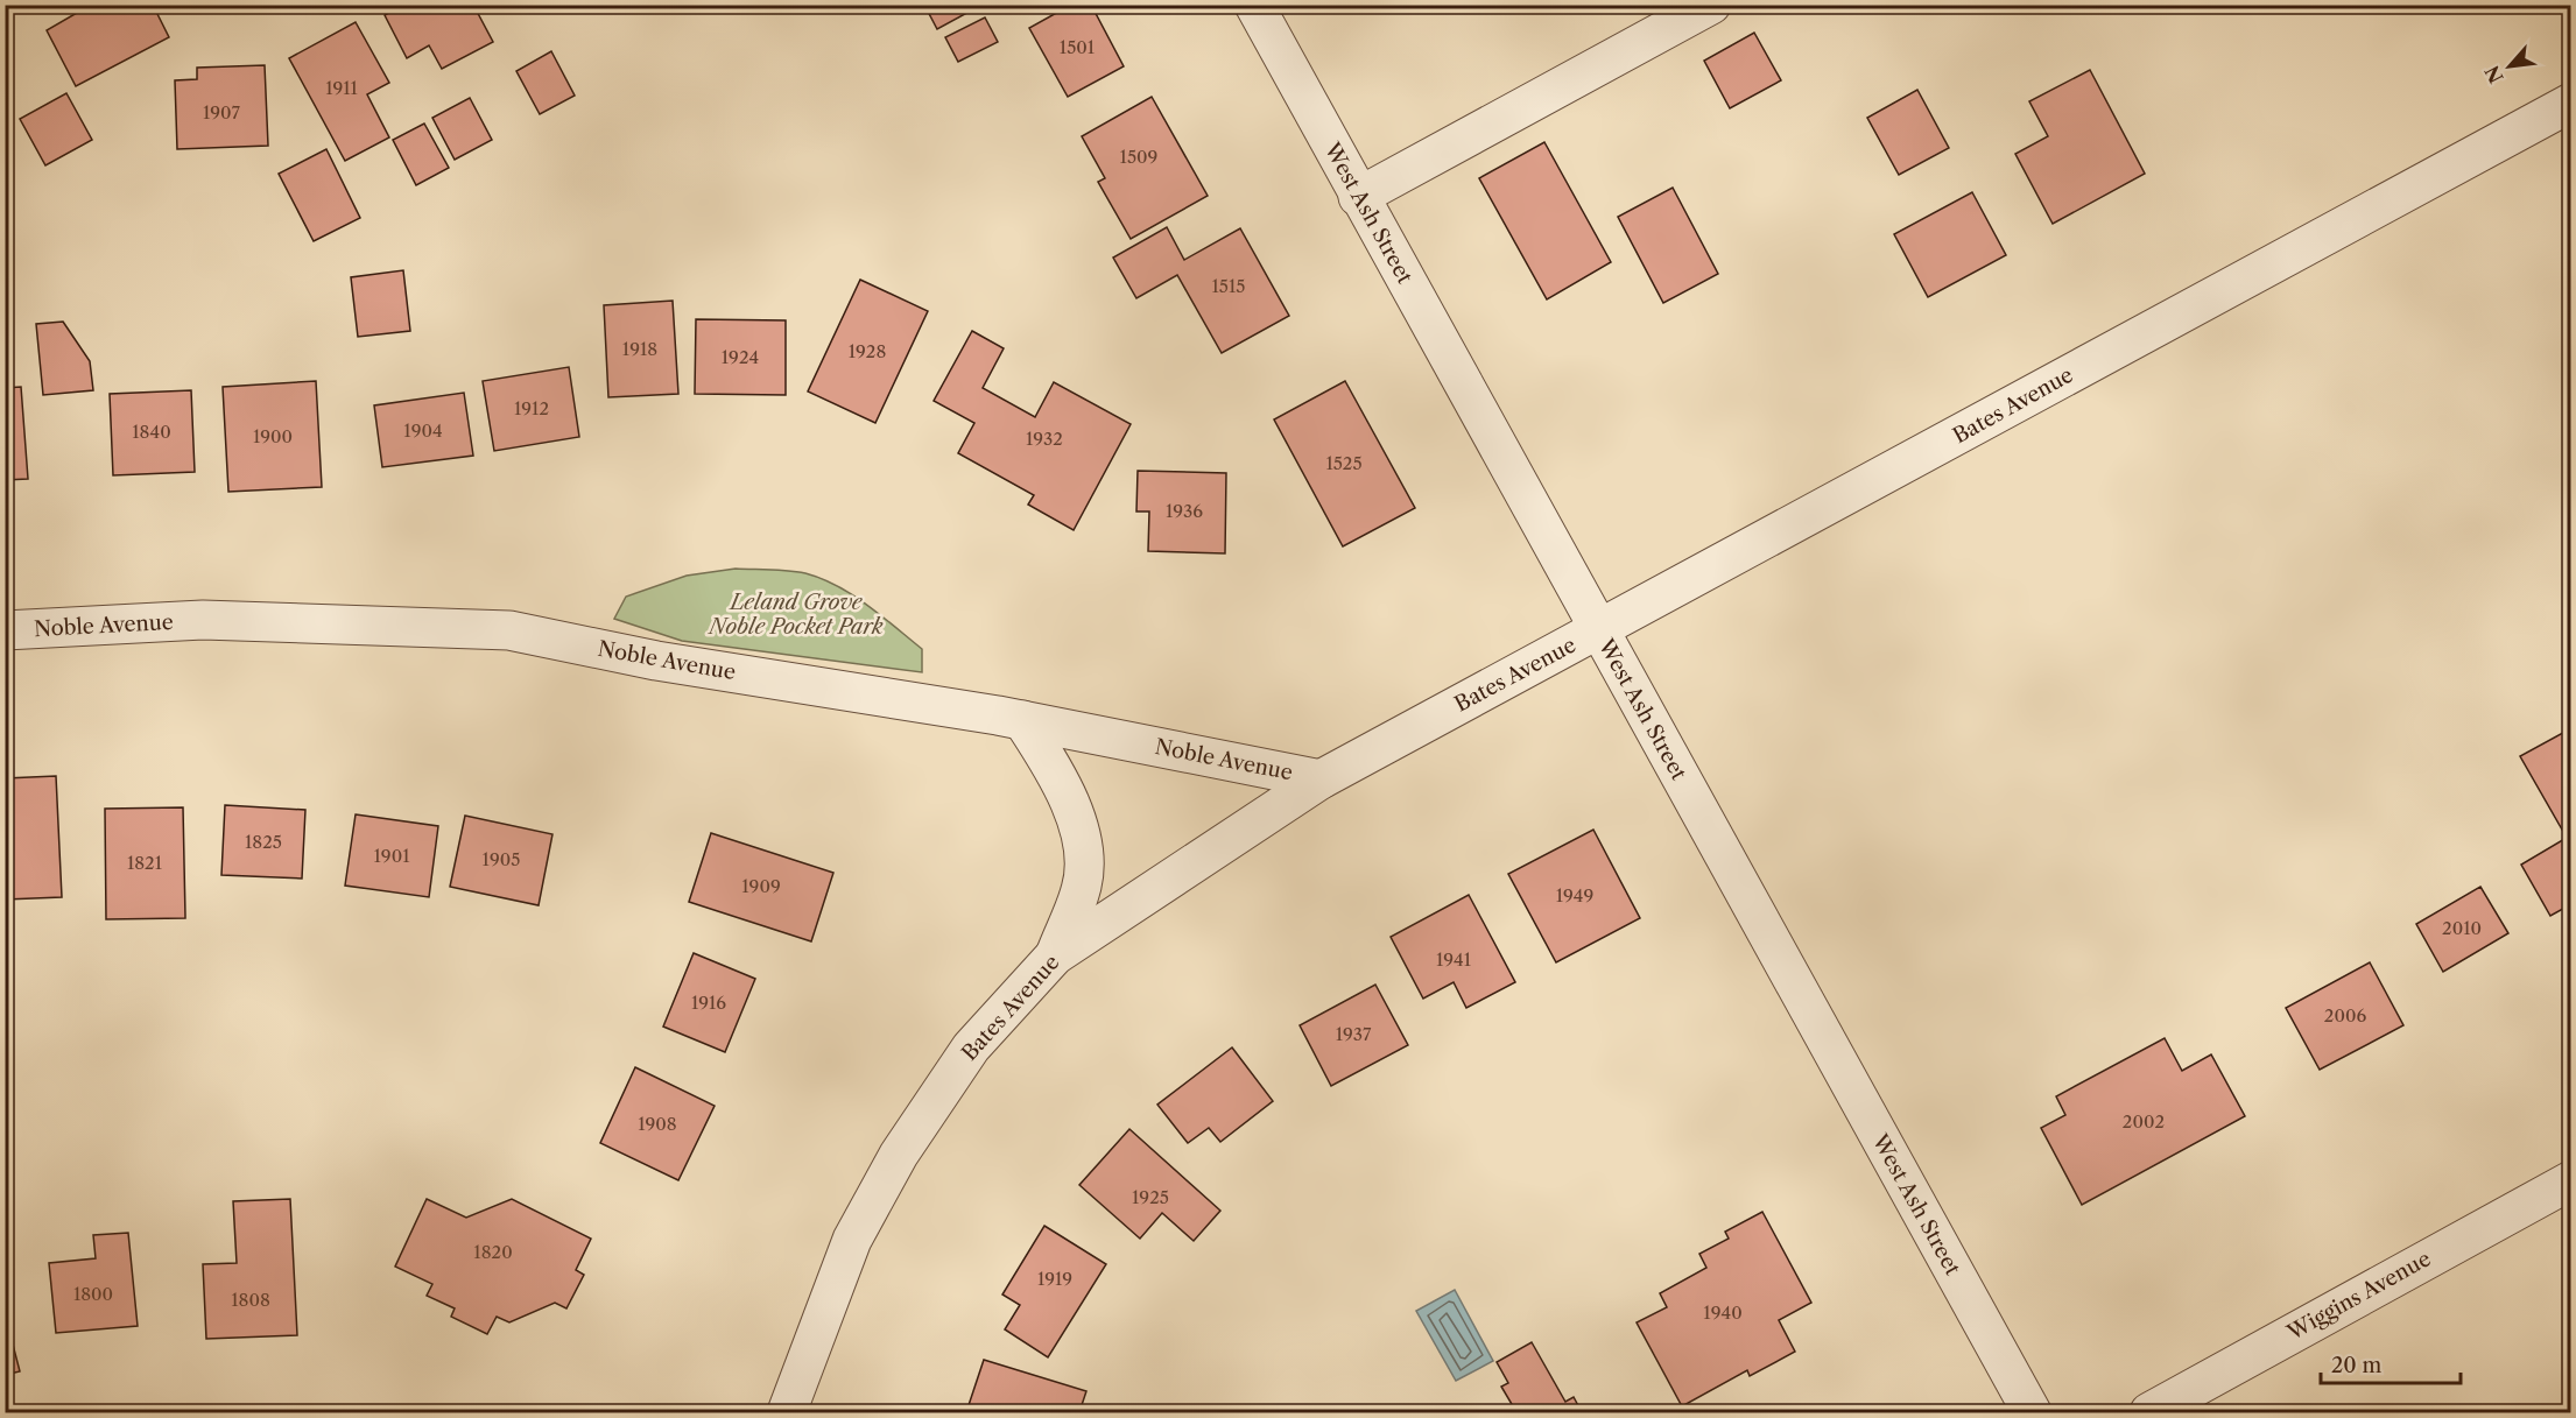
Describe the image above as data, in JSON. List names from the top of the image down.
{
  "streets": {
    "street": [
      "West Ash Street",
      "Bates Avenue",
      "Noble Avenue",
      "Wiggins Avenue"
    ]
  },
  "crossings": [
    ["West Ash Street", "Bates Avenue"],
    ["Bates Avenue", "Noble Avenue"]
  ],
  "parks": ["Leland Grove Noble Pocket Park"],
  "house_numbers": [
    "1501",
    "1911",
    "1907",
    "1509",
    "1515",
    "1918",
    "1928",
    "1924",
    "1912",
    "1904",
    "1840",
    "1900",
    "1932",
    "1525",
    "1936",
    "1825",
    "1901",
    "1905",
    "1821",
    "1909",
    "1949",
    "2010",
    "1941",
    "1916",
    "2006",
    "1937",
    "2002",
    "1908",
    "1925",
    "1820",
    "1919",
    "1800",
    "1808",
    "1940"
  ],
  "scale_bar": "20 m",
  "north": "bottom left"
}
